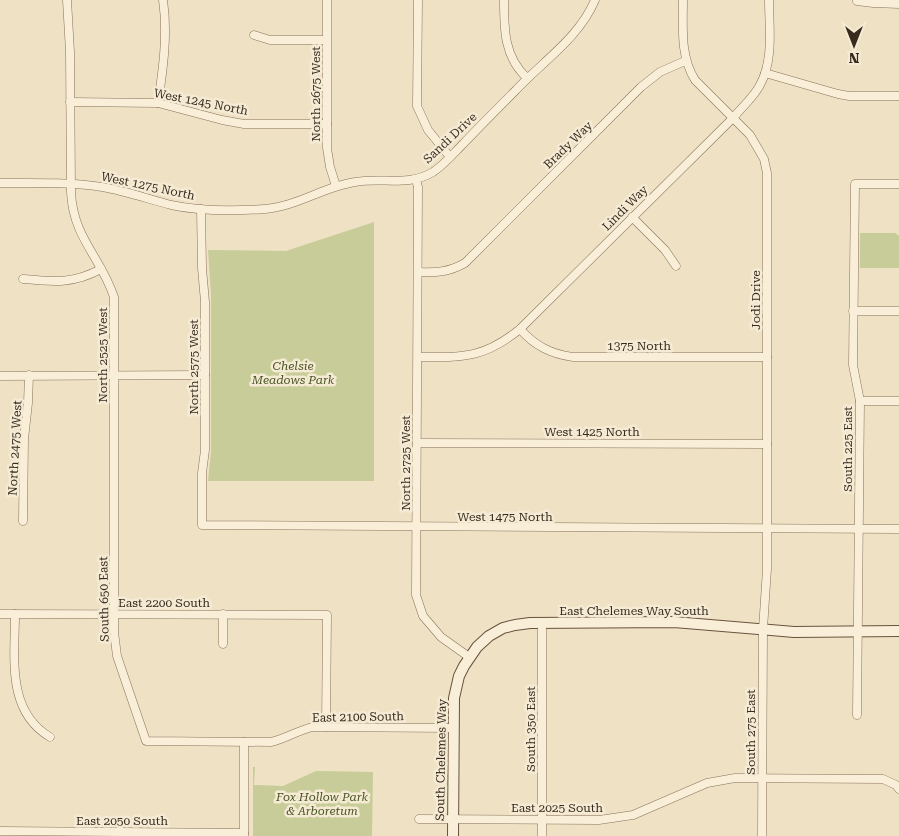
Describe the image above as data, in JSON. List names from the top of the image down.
{
  "streets": {
    "street": [
      "North 2675 West",
      "West 1245 North",
      "Sandi Drive",
      "Brady Way",
      "West 1275 North",
      "Lindi Way",
      "Jodi Drive",
      "1375 North",
      "North 2525 West",
      "North 2575 West",
      "West 1425 North",
      "North 2475 West",
      "South 225 East",
      "North 2725 West",
      "West 1475 North",
      "South 650 East",
      "East 2200 South",
      "East Chelemes Way South",
      "East 2100 South",
      "South 350 East",
      "South 275 East",
      "South Chelemes Way",
      "East 2025 South",
      "East 2050 South"
    ]
  },
  "crossings": [
    ["North 2675 West", "West 1245 North"],
    ["North 2675 West", "West 1275 North"],
    ["West 1245 North", "North 2525 West"],
    ["Sandi Drive", "West 1275 North"],
    ["Brady Way", "Jodi Drive"],
    ["West 1275 North", "North 2525 West"],
    ["West 1275 North", "North 2575 West"],
    ["Lindi Way", "Jodi Drive"],
    ["Lindi Way", "1375 North"],
    ["Lindi Way", "North 2725 West"],
    ["Jodi Drive", "1375 North"],
    ["Jodi Drive", "West 1425 North"],
    ["Jodi Drive", "West 1475 North"],
    ["Jodi Drive", "South 275 East"],
    ["North 2525 West", "South 650 East"],
    ["North 2575 West", "West 1475 North"],
    ["West 1425 North", "North 2725 West"],
    ["South 225 East", "West 1475 North"],
    ["South 225 East", "East Chelemes Way South"],
    ["North 2725 West", "West 1475 North"],
    ["North 2725 West", "East Chelemes Way South"],
    ["North 2725 West", "South Chelemes Way"],
    ["South 650 East", "East 2200 South"],
    ["South 650 East", "East 2100 South"],
    ["East 2200 South", "East 2100 South"],
    ["East Chelemes Way South", "South 350 East"],
    ["East Chelemes Way South", "South 275 East"],
    ["East Chelemes Way South", "South Chelemes Way"],
    ["East 2100 South", "South Chelemes Way"],
    ["South 350 East", "East 2025 South"],
    ["South 275 East", "East 2025 South"],
    ["South Chelemes Way", "East 2025 South"]
  ],
  "parks": ["Chelsie Meadows Park", "Fox Hollow Park & Arboretum"],
  "north": "bottom"
}
